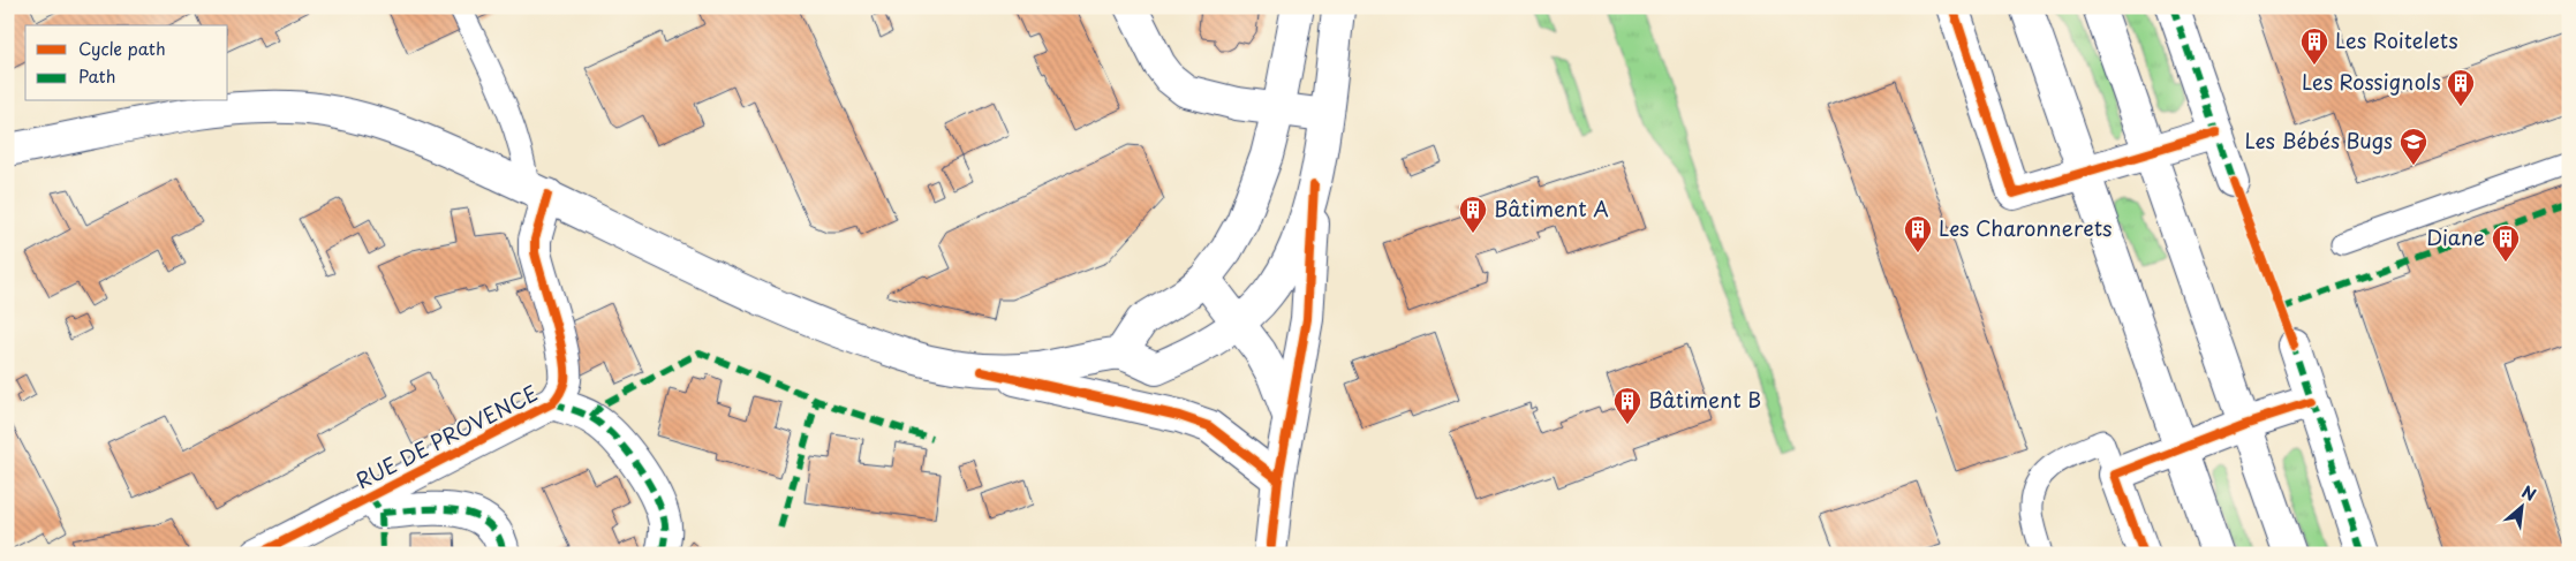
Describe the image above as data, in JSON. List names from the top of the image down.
{
  "streets": {
    "main road": ["RUE DE PROVENCE"]
  },
  "places": {
    "building": [
      "Les Roitelets",
      "Les Rossignols",
      "Bâtiment A",
      "Les Charonnerets",
      "Diane",
      "Bâtiment B"
    ],
    "school or university": ["Les Bébés Bugs"]
  },
  "legend": ["Cycle path", "Path"],
  "north": "top right"
}
